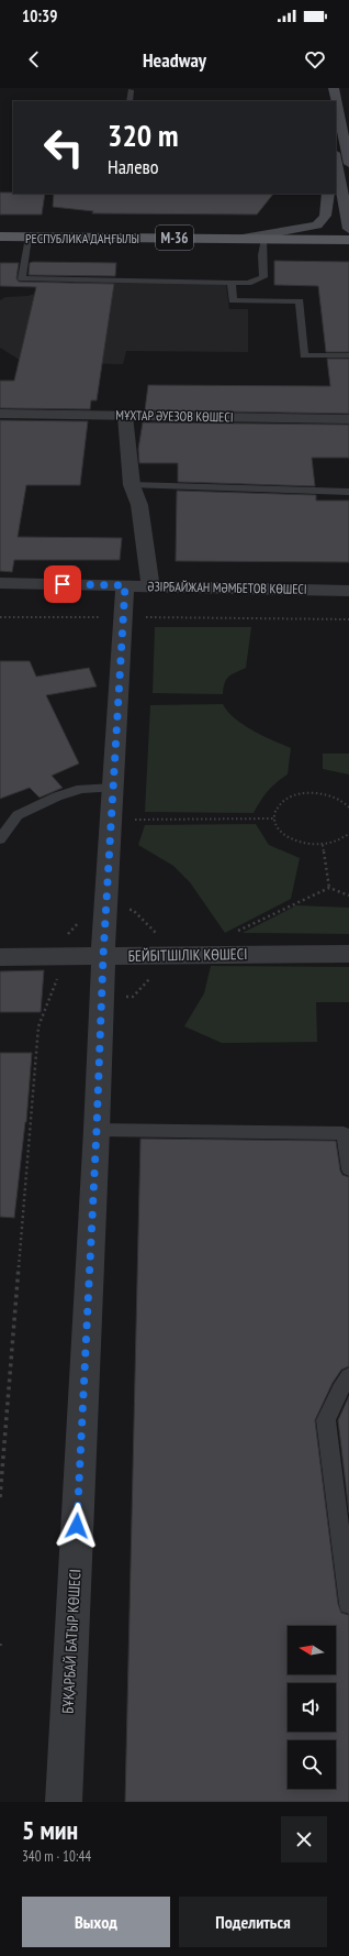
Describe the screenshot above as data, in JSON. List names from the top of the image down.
{
  "streets": {
    "main road": ["РЕСПУБЛИКА ДАҢҒЫЛЫ", "M-36"],
    "street": [
      "МҰХТАР ӘУЕЗОВ КӨШЕСІ",
      "ӘЗІРБАЙЖАН МӘМБЕТОВ КӨШЕСІ",
      "БЕЙБІТШІЛІК КӨШЕСІ",
      "БҰҚАРБАЙ БАТЫР КӨШЕСІ"
    ]
  },
  "crossings": [
    ["МҰХТАР ӘУЕЗОВ КӨШЕСІ", "БҰҚАРБАЙ БАТЫР КӨШЕСІ"],
    ["ӘЗІРБАЙЖАН МӘМБЕТОВ КӨШЕСІ", "БҰҚАРБАЙ БАТЫР КӨШЕСІ"],
    ["БЕЙБІТШІЛІК КӨШЕСІ", "БҰҚАРБАЙ БАТЫР КӨШЕСІ"]
  ],
  "north": "left",
  "page": {
    "status": "10:39",
    "header": "Headway",
    "turn": ["320 m", "Налево"],
    "heading": ["5 мин", "340 m · 10:44"],
    "buttons": ["Выход", "Поделиться"]
  }
}
